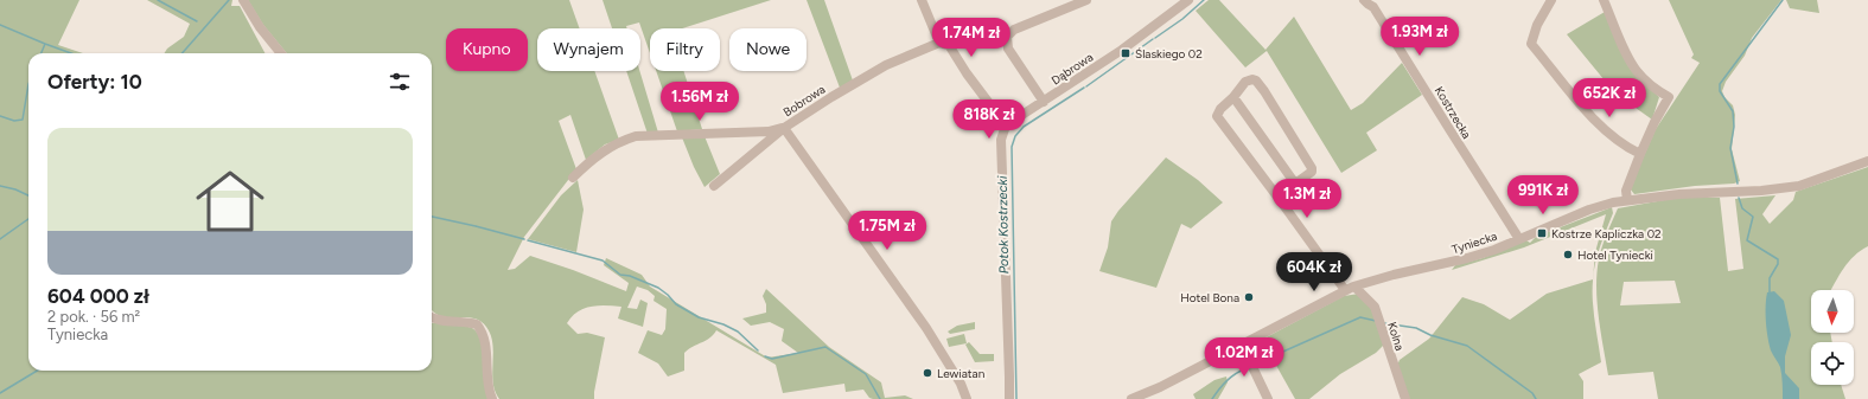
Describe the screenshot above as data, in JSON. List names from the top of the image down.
{
  "streets": {
    "street": [
      "Dąbrowa",
      "Bobrowa",
      "Kostrzecka",
      "Tyniecka",
      "Kolna"
    ]
  },
  "crossings": [
    ["Kostrzecka", "Tyniecka"],
    ["Tyniecka", "Kolna"]
  ],
  "water": ["Potok Kostrzecki"],
  "places": {
    "transit": ["Ślaskiego 02", "Kostrze Kapliczka 02"],
    "other": ["Hotel Tyniecki", "Hotel Bona", "Lewiatan"]
  },
  "north": "bottom",
  "page": {
    "price": [
      "1.93M zł",
      "1.74M zł",
      "652K zł",
      "1.56M zł",
      "818K zł",
      "991K zł",
      "1.3M zł",
      "1.75M zł",
      "604K zł",
      "1.02M zł"
    ],
    "chip": [
      "Kupno",
      "Wynajem",
      "Filtry",
      "Nowe"
    ],
    "heading": "Oferty: 10",
    "list": [
      {
        "name": "604 000 zł",
        "note": "2 pok. · 56 m² · Tyniecka"
      }
    ]
  }
}
